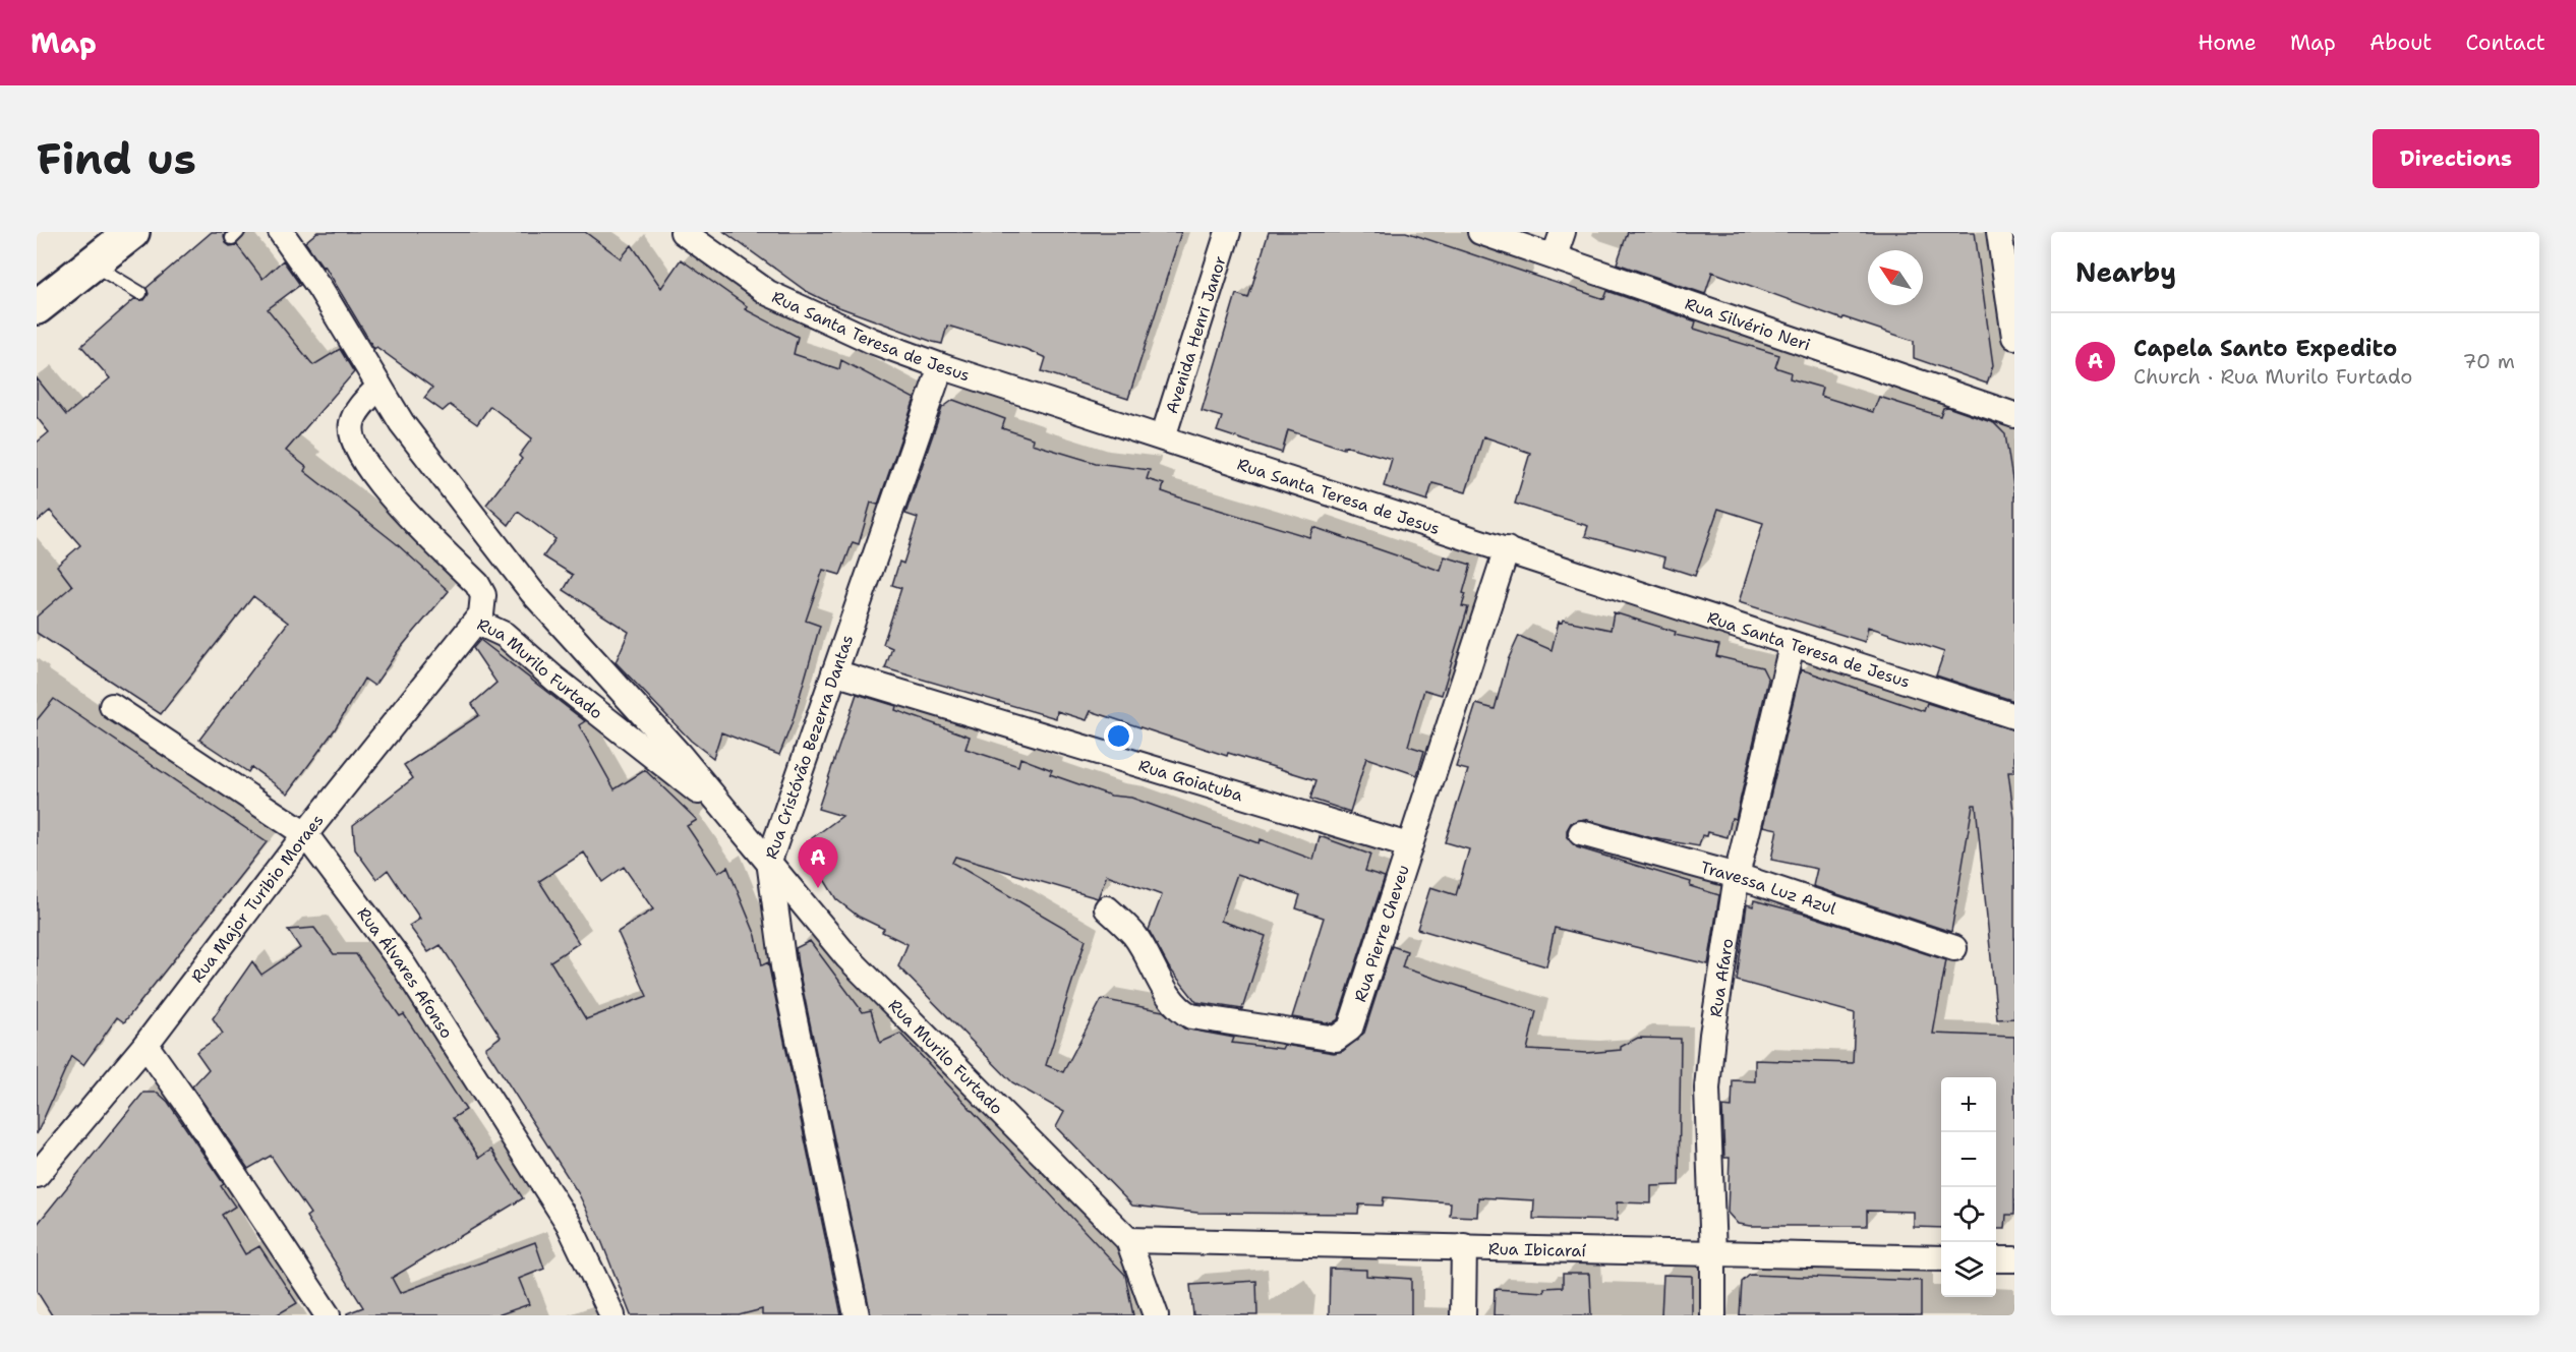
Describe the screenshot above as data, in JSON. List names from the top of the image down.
{
  "streets": {
    "street": [
      "Rua Silvério Neri",
      "Rua Santa Teresa de Jesus",
      "Avenida Henri Janor",
      "Rua Murilo Furtado",
      "Rua Cristóvão Bezerra Dantas",
      "Rua Goiatuba",
      "Travessa Luz Azul",
      "Rua Major Turibio Moraes",
      "Rua Pierre Cheveu",
      "Rua Álvares Afonso",
      "Rua Afaro",
      "Rua Ibicaraí"
    ]
  },
  "crossings": [
    ["Rua Santa Teresa de Jesus", "Avenida Henri Janor"],
    ["Rua Santa Teresa de Jesus", "Rua Cristóvão Bezerra Dantas"],
    ["Rua Santa Teresa de Jesus", "Rua Pierre Cheveu"],
    ["Rua Santa Teresa de Jesus", "Rua Afaro"],
    ["Rua Murilo Furtado", "Rua Cristóvão Bezerra Dantas"],
    ["Rua Murilo Furtado", "Rua Major Turibio Moraes"],
    ["Rua Murilo Furtado", "Rua Ibicaraí"],
    ["Rua Cristóvão Bezerra Dantas", "Rua Goiatuba"],
    ["Rua Goiatuba", "Rua Pierre Cheveu"],
    ["Travessa Luz Azul", "Rua Afaro"],
    ["Rua Major Turibio Moraes", "Rua Álvares Afonso"],
    ["Rua Afaro", "Rua Ibicaraí"]
  ],
  "north": "top left",
  "page": {
    "header": "Map",
    "nav": [
      "Home",
      "Map",
      "About",
      "Contact"
    ],
    "buttons": "Directions",
    "title": "Find us",
    "heading": "Nearby",
    "list": [
      {
        "mark": "A",
        "name": "Capela Santo Expedito",
        "note": "Church · Rua Murilo Furtado",
        "value": "70 m"
      }
    ],
    "pins": "A",
    "map_buttons": ["+", "−"]
  }
}
